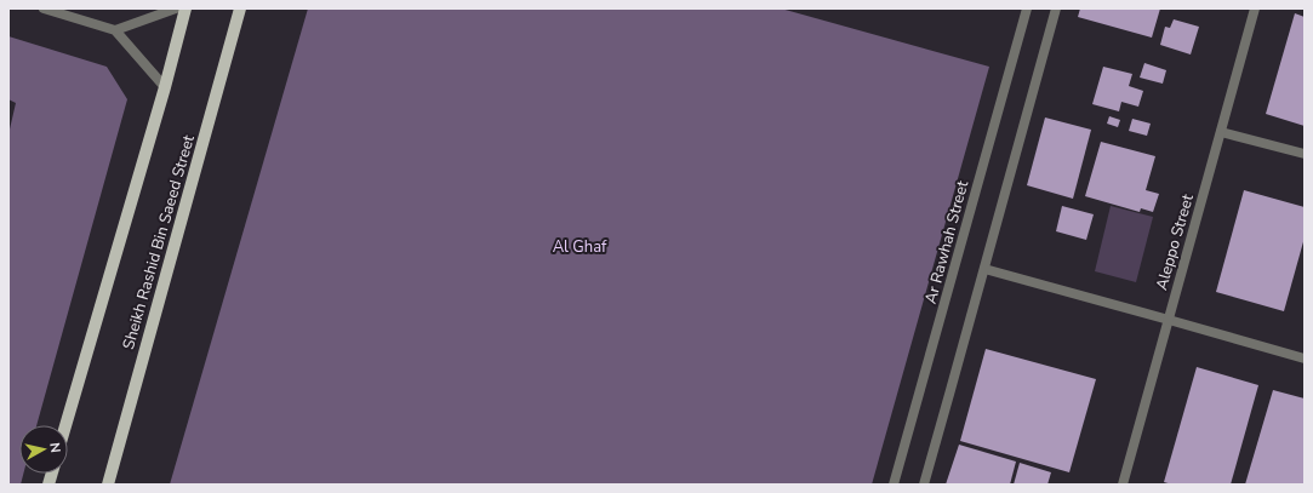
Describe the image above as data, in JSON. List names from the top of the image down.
{
  "streets": {
    "main road": ["Sheikh Rashid Bin Saeed Street"],
    "street": ["Ar Rawhah Street", "Aleppo Street"]
  },
  "parks": ["Al Ghaf"],
  "north": "right"
}
